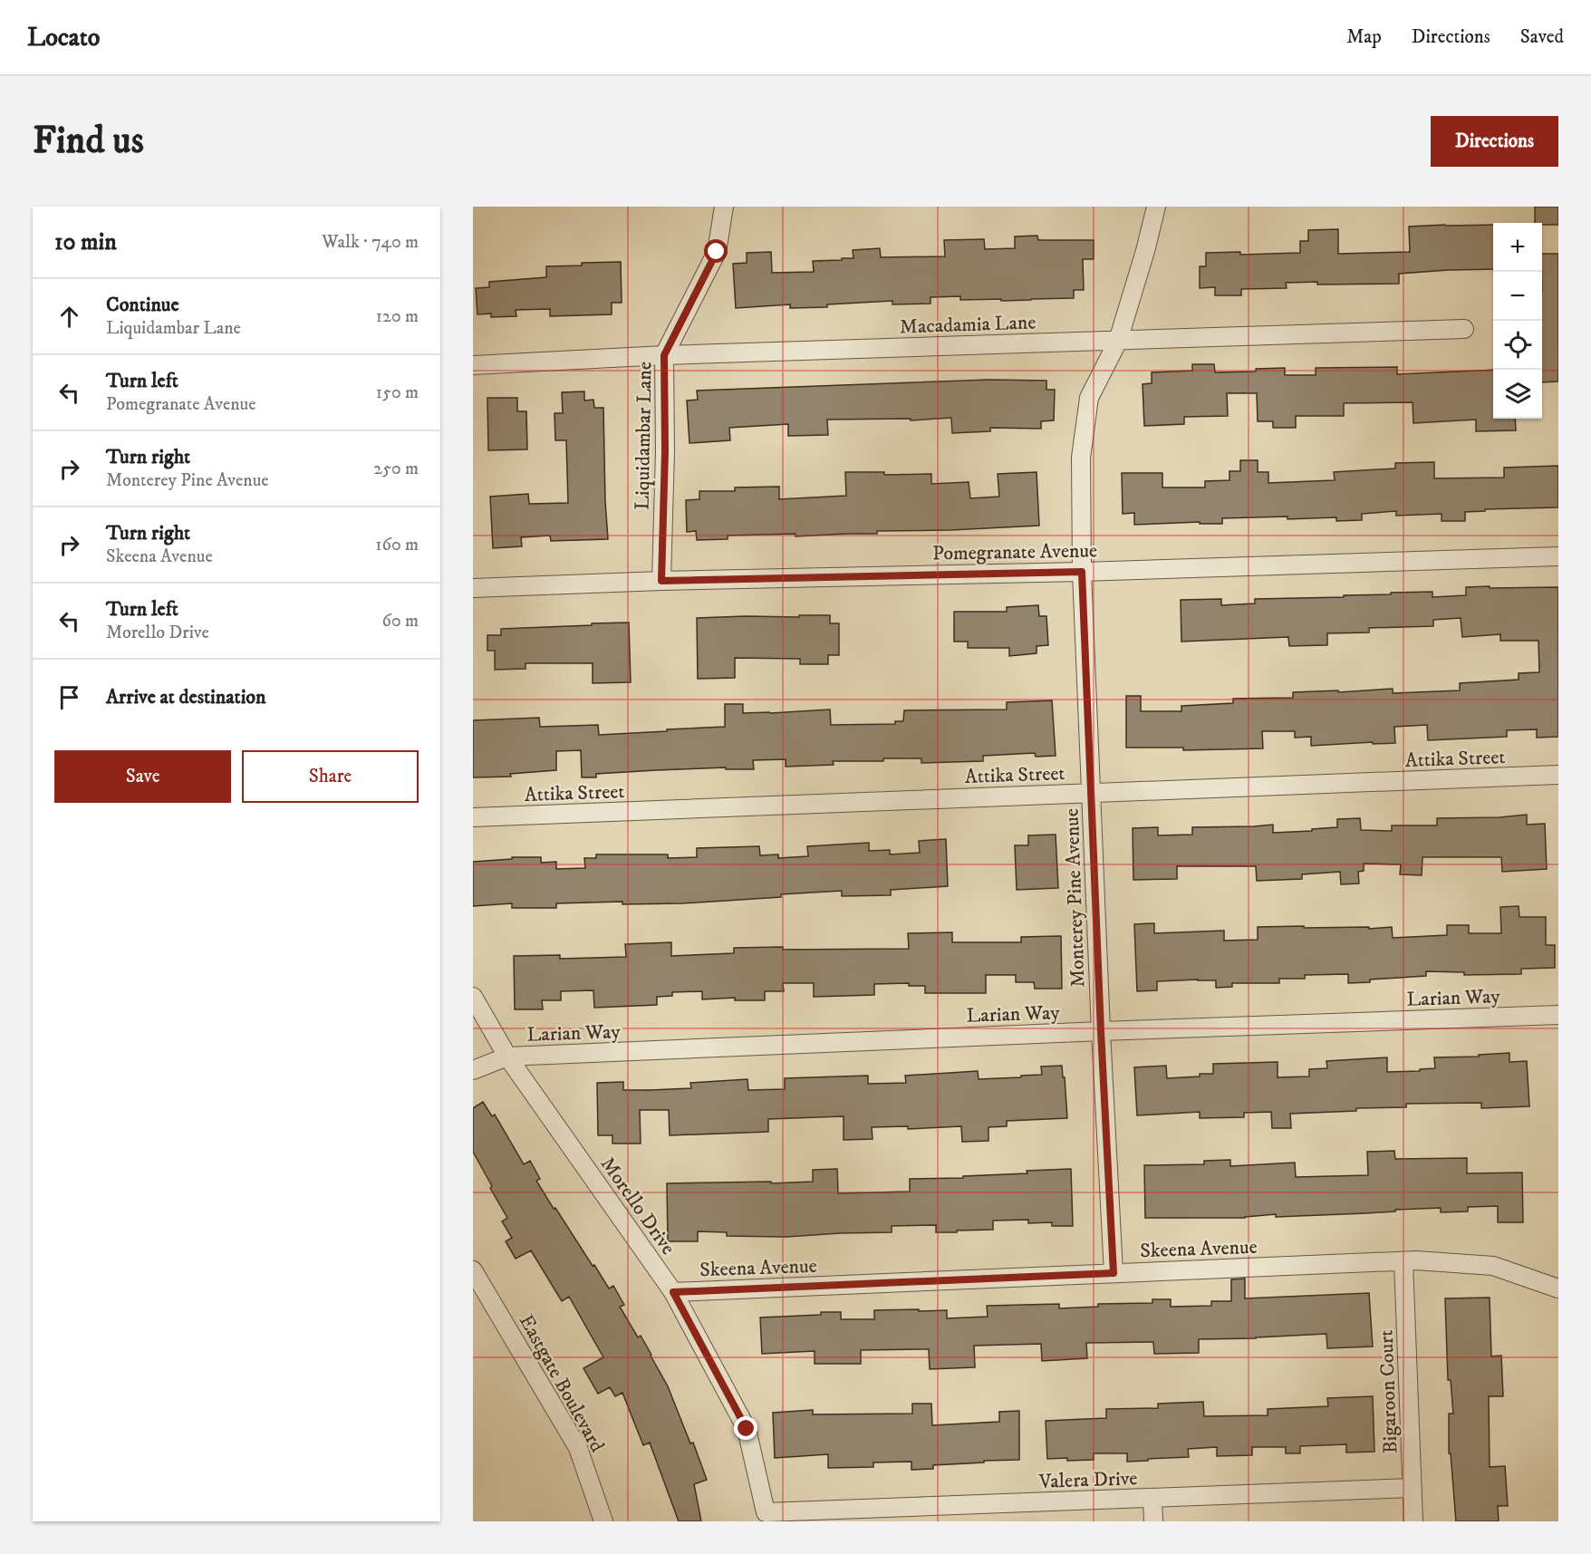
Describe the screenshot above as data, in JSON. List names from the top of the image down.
{
  "streets": {
    "street": [
      "Macadamia Lane",
      "Liquidambar Lane",
      "Pomegranate Avenue",
      "Attika Street",
      "Monterey Pine Avenue",
      "Larian Way",
      "Morello Drive",
      "Skeena Avenue",
      "Eastgate Boulevard",
      "Bigaroon Court",
      "Valera Drive"
    ]
  },
  "crossings": [
    ["Macadamia Lane", "Liquidambar Lane"],
    ["Macadamia Lane", "Monterey Pine Avenue"],
    ["Liquidambar Lane", "Pomegranate Avenue"],
    ["Pomegranate Avenue", "Monterey Pine Avenue"],
    ["Attika Street", "Monterey Pine Avenue"],
    ["Monterey Pine Avenue", "Larian Way"],
    ["Monterey Pine Avenue", "Skeena Avenue"],
    ["Larian Way", "Morello Drive"],
    ["Morello Drive", "Skeena Avenue"],
    ["Morello Drive", "Valera Drive"],
    ["Skeena Avenue", "Bigaroon Court"],
    ["Bigaroon Court", "Valera Drive"]
  ],
  "page": {
    "header": "Locato",
    "nav": ["Map", "Directions", "Saved"],
    "buttons": [
      "Directions",
      ["Save", "Share"]
    ],
    "title": "Find us",
    "heading": ["10 min", "Walk · 740 m"],
    "map_buttons": ["+", "−"],
    "list": [
      ["Continue", "Liquidambar Lane", "120 m"],
      ["Turn left", "Pomegranate Avenue", "150 m"],
      ["Turn right", "Monterey Pine Avenue", "250 m"],
      ["Turn right", "Skeena Avenue", "160 m"],
      ["Turn left", "Morello Drive", "60 m"],
      "Arrive at destination"
    ]
  }
}
